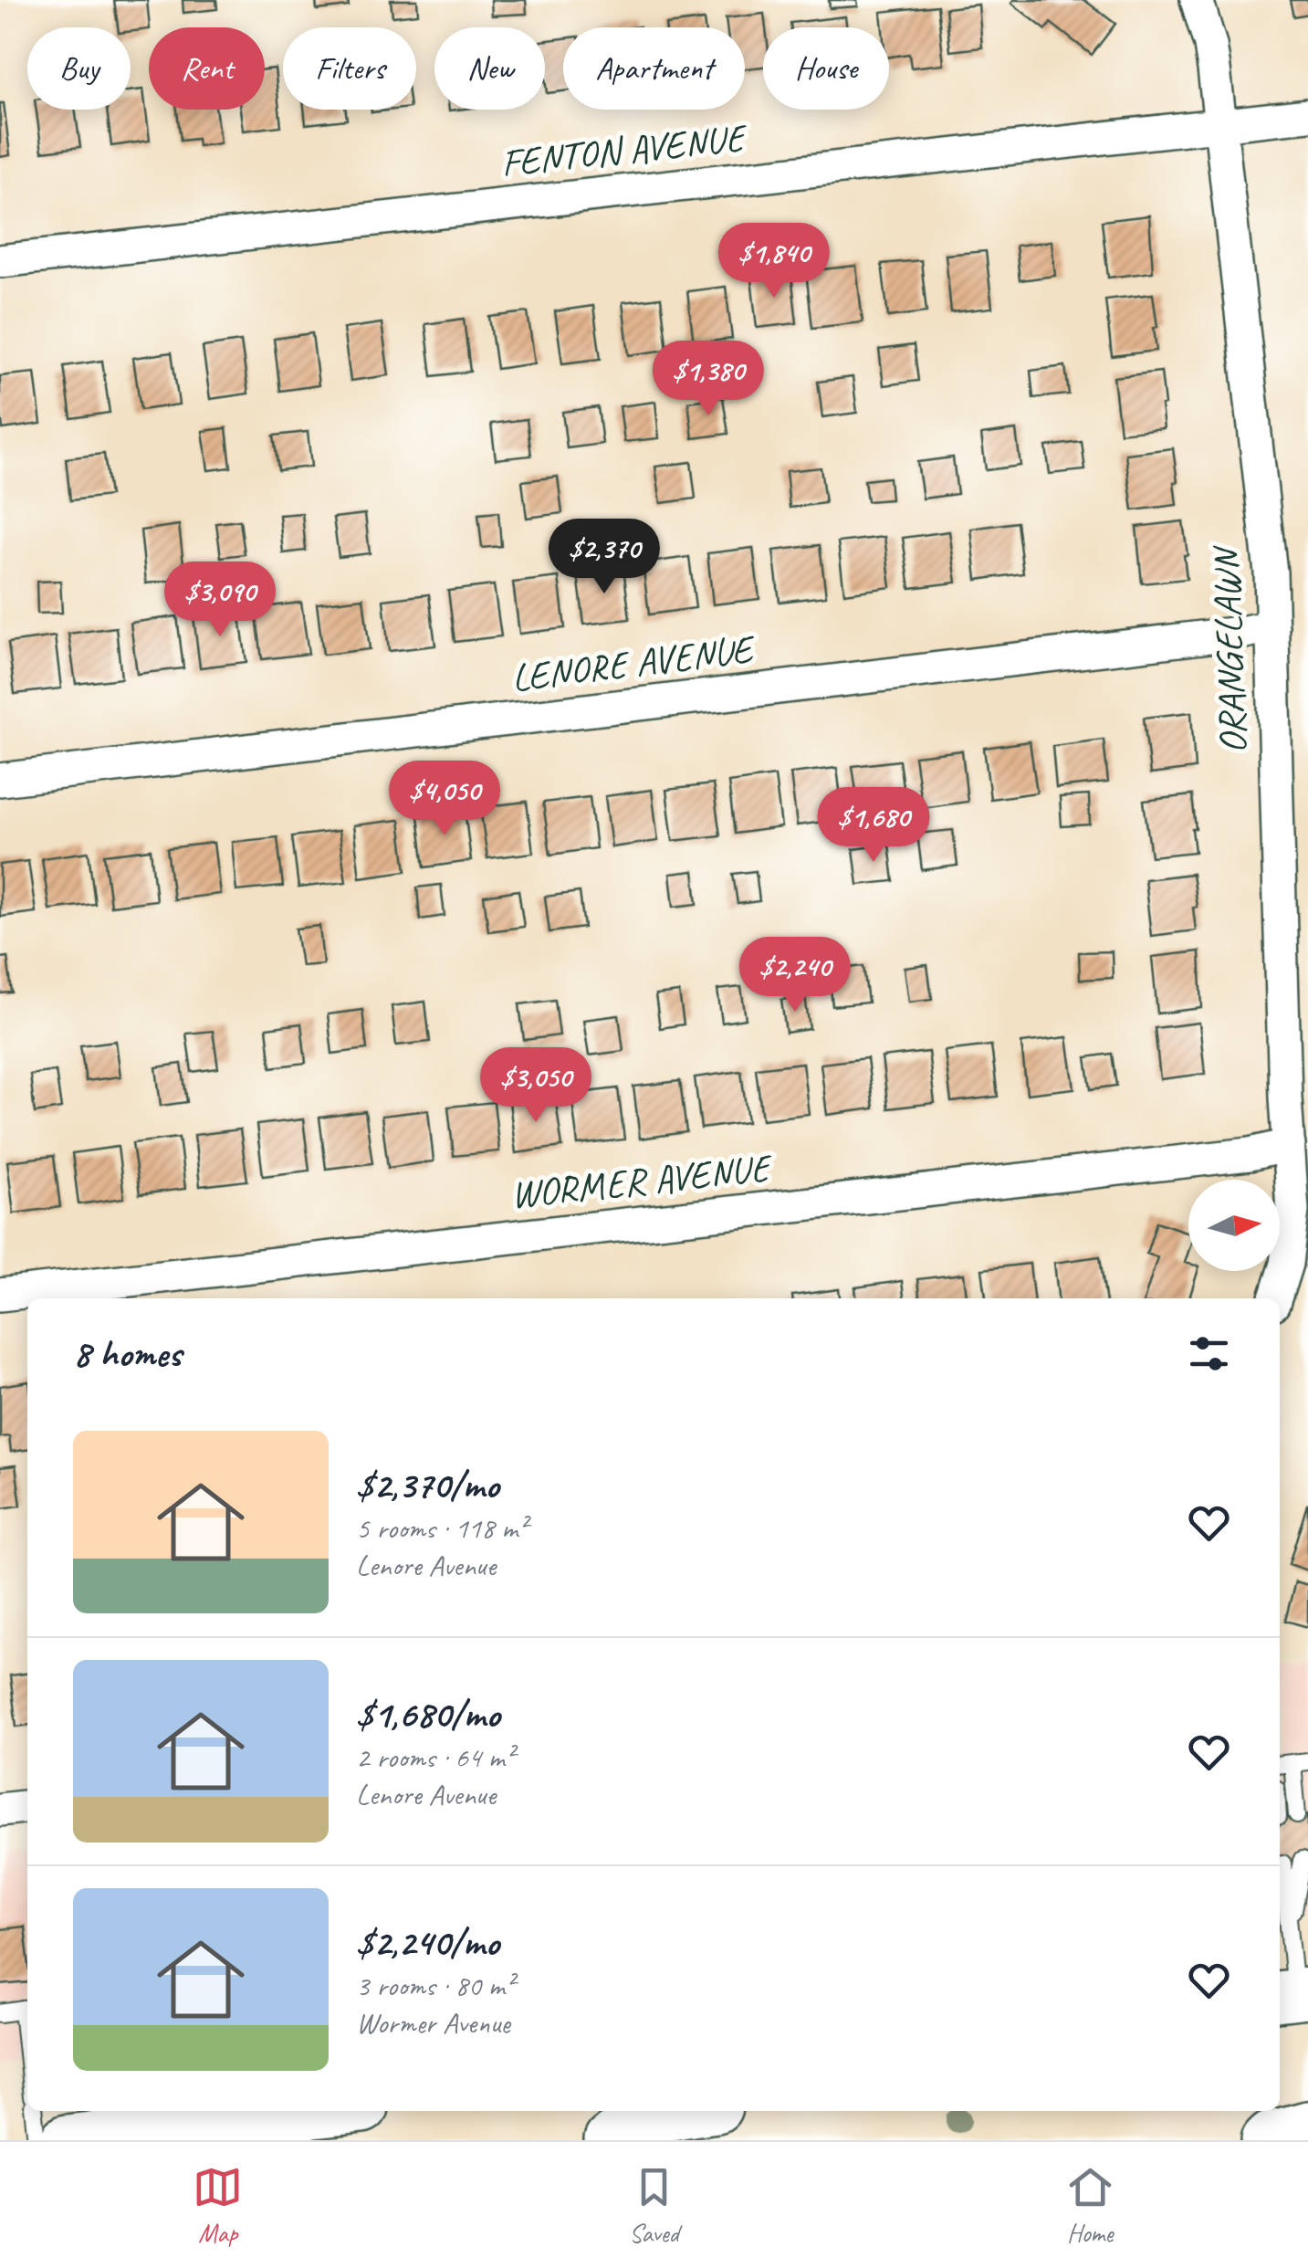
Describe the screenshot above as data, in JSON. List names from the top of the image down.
{
  "streets": {
    "street": [
      "FENTON AVENUE",
      "ORANGELAWN",
      "LENORE AVENUE",
      "WORMER AVENUE"
    ]
  },
  "crossings": [
    ["FENTON AVENUE", "ORANGELAWN"],
    ["ORANGELAWN", "LENORE AVENUE"],
    ["ORANGELAWN", "WORMER AVENUE"]
  ],
  "north": "right",
  "page": {
    "chip": [
      "Buy",
      "Rent",
      "Filters",
      "New",
      "Apartment",
      "House"
    ],
    "price": [
      "$1,840",
      "$1,380",
      "$2,370",
      "$3,090",
      "$4,050",
      "$1,680",
      "$2,240",
      "$3,050"
    ],
    "heading": "8 homes",
    "list": [
      {
        "name": "$2,370/mo",
        "note": "5 rooms · 118 m² · Lenore Avenue"
      },
      {
        "name": "$1,680/mo",
        "note": "2 rooms · 64 m² · Lenore Avenue"
      },
      {
        "name": "$2,240/mo",
        "note": "3 rooms · 80 m² · Wormer Avenue"
      }
    ],
    "tabs": ["Map", "Saved", "Home"]
  }
}
